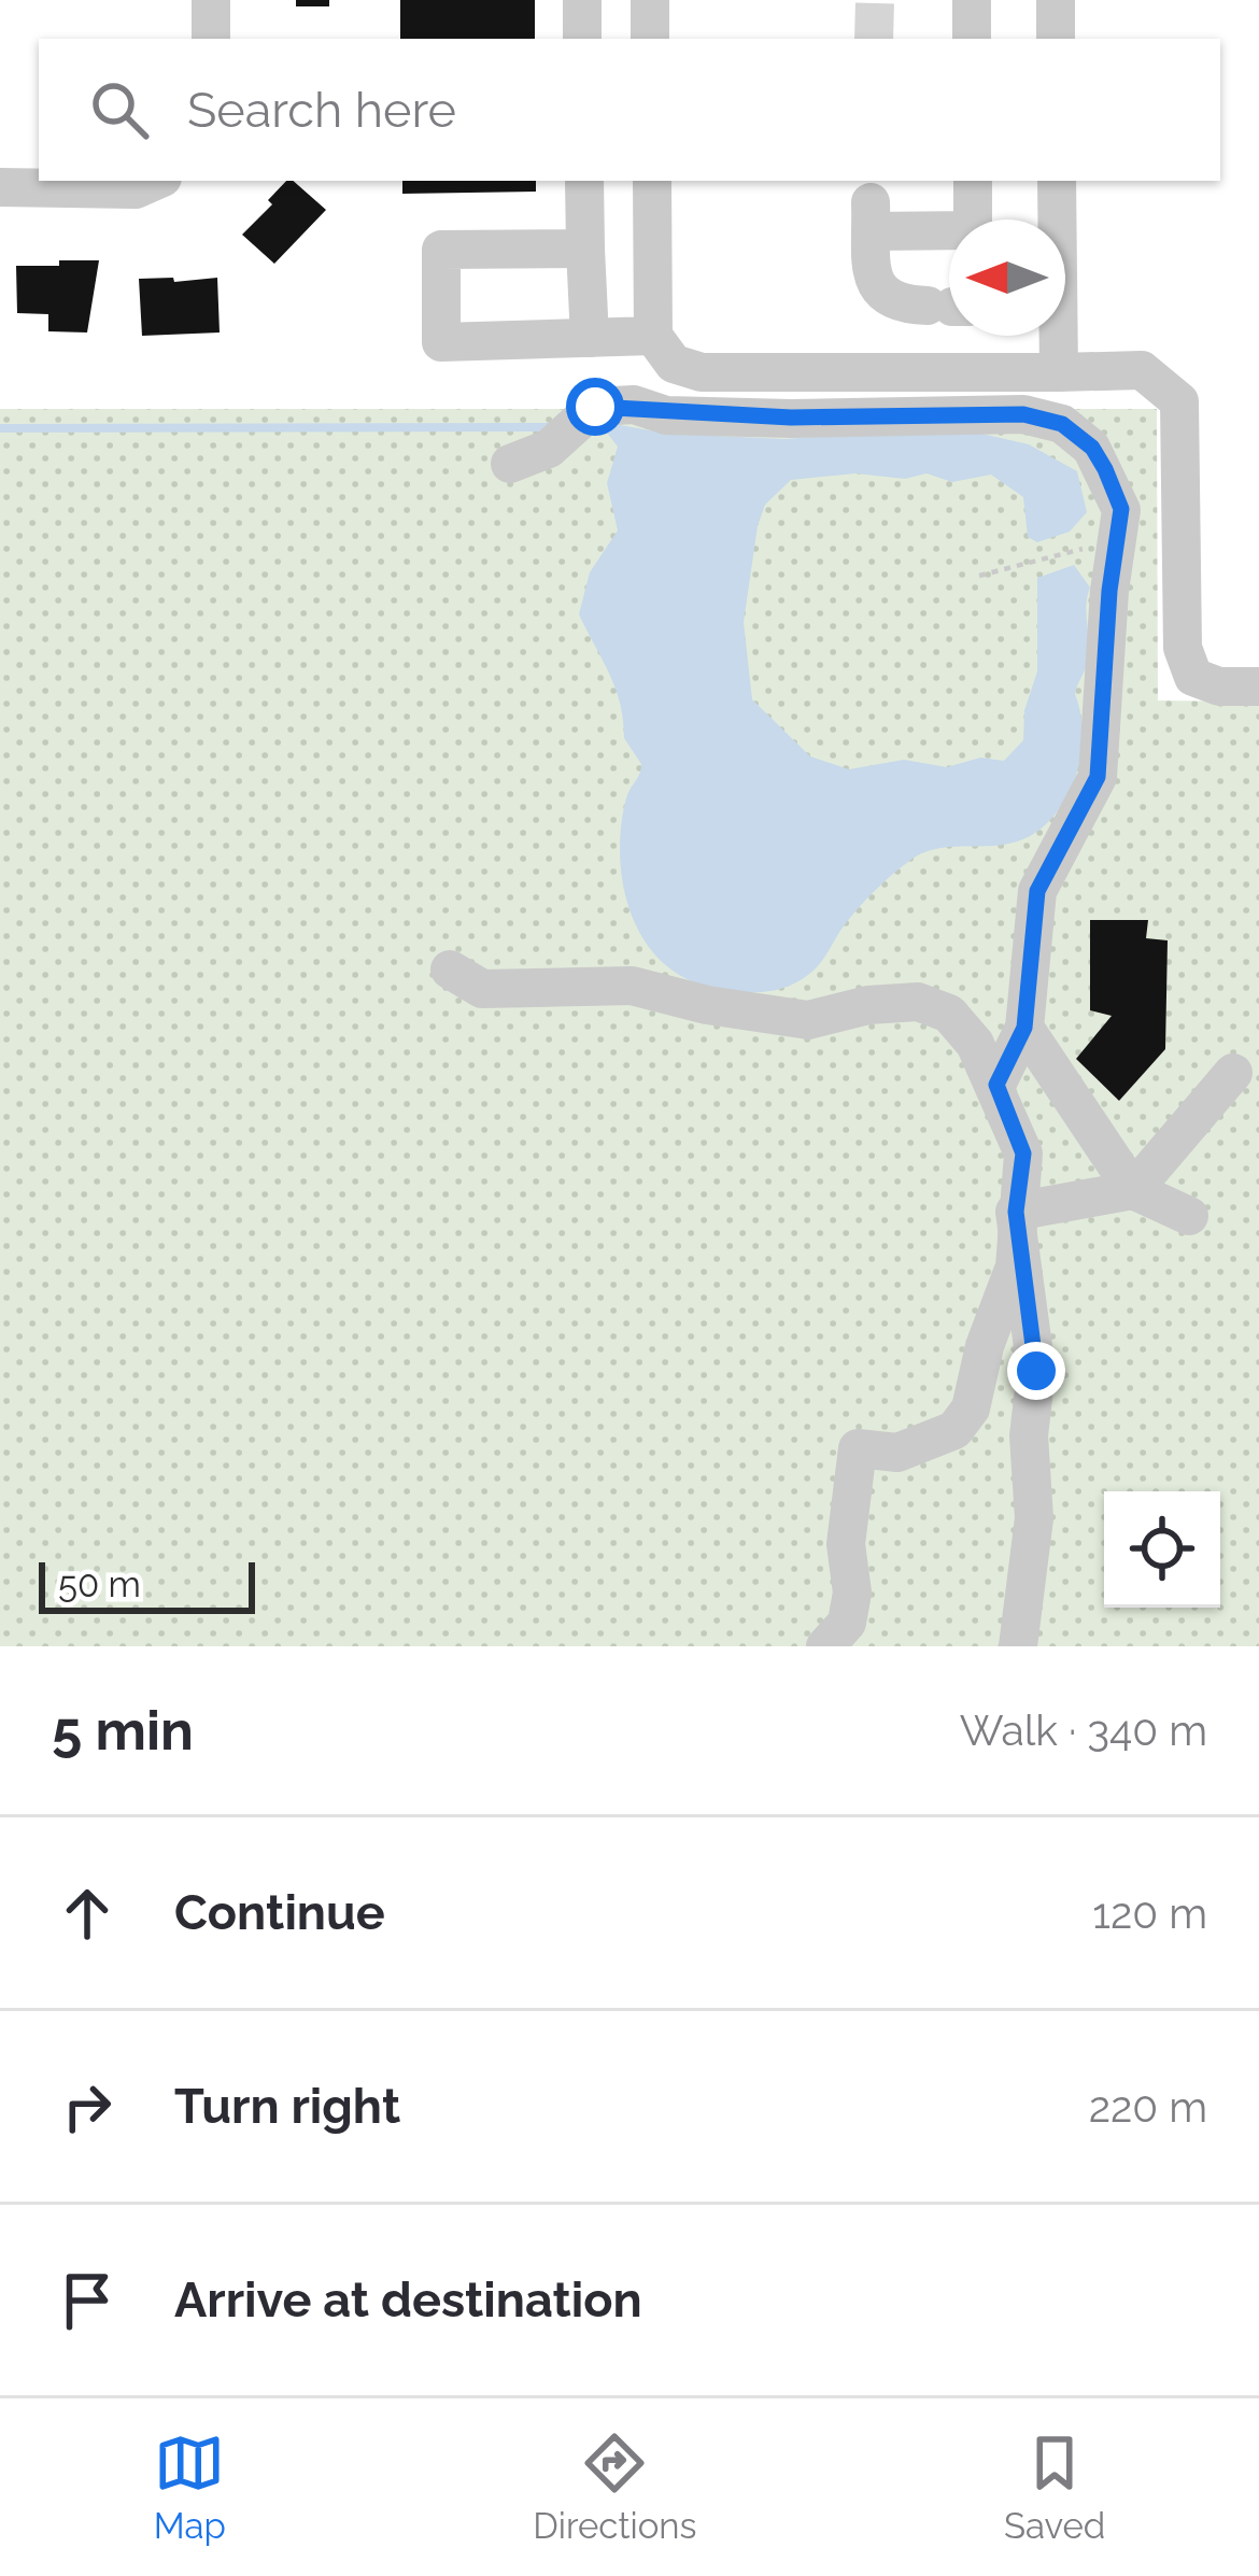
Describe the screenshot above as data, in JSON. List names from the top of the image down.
{
  "scale_bar": "50 m",
  "north": "left",
  "page": {
    "search": "Search here",
    "scale": "50 m",
    "heading": ["5 min", "Walk · 340 m"],
    "list": [
      ["Continue", "120 m"],
      ["Turn right", "220 m"],
      "Arrive at destination"
    ],
    "nav": ["Map", "Directions", "Saved"]
  }
}
